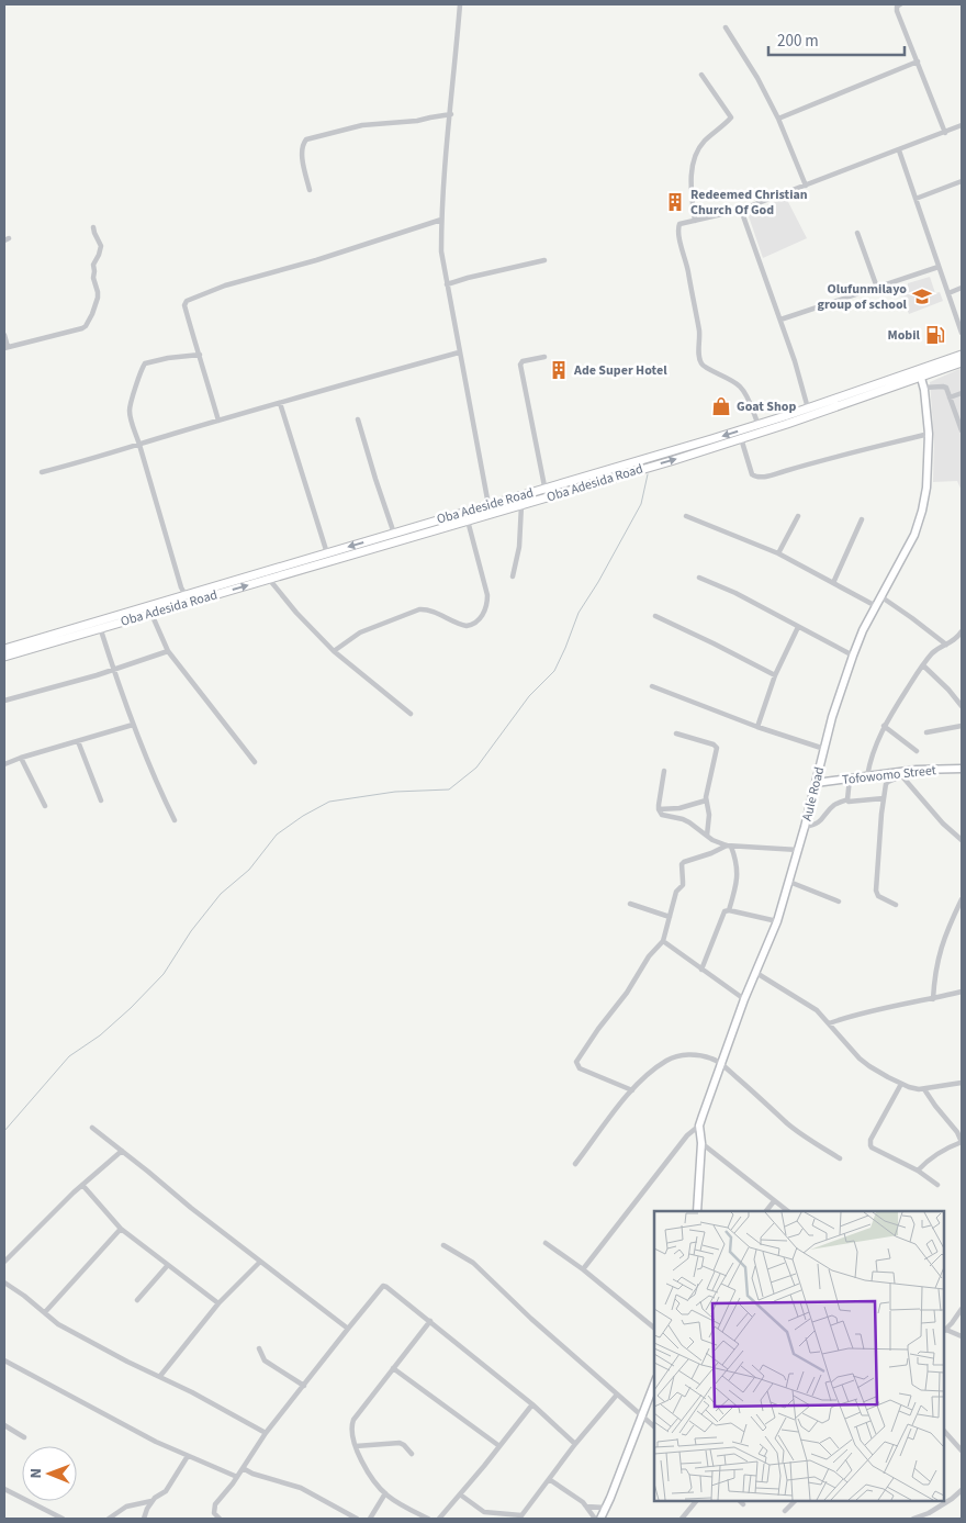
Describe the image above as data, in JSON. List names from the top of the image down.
{
  "streets": {
    "main road": ["Oba Adesida Road", "Oba Adeside Road"],
    "street": ["Tofowomo Street", "Aule Road"]
  },
  "crossings": [
    ["Oba Adesida Road", "Oba Adeside Road"],
    ["Oba Adesida Road", "Aule Road"],
    ["Tofowomo Street", "Aule Road"]
  ],
  "places": {
    "building": ["Redeemed Christian Church Of God", "Ade Super Hotel"],
    "school or university": ["Olufunmilayo group of school"],
    "fuel station": ["Mobil"],
    "shop": ["Goat Shop"]
  },
  "scale_bar": "200 m",
  "north": "left"
}
